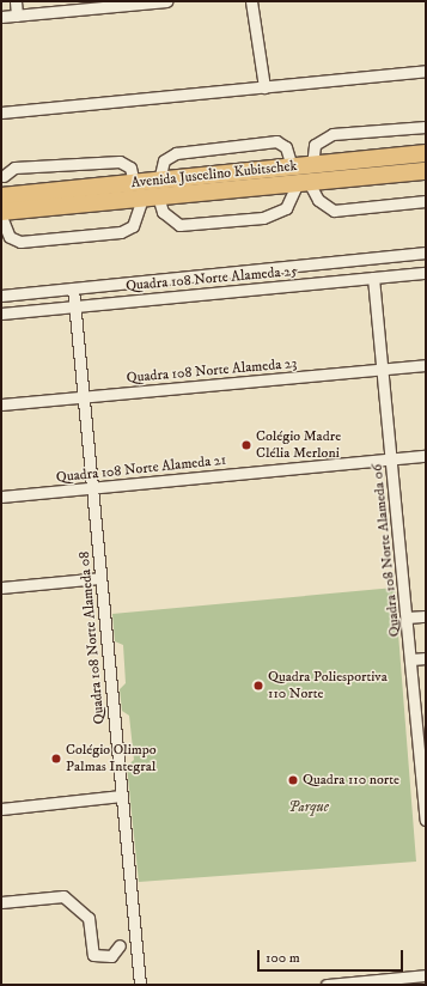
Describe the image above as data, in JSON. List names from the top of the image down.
{
  "streets": {
    "main road": ["Avenida Juscelino Kubitschek"],
    "street": [
      "Quadra 108 Norte Alameda 25",
      "Quadra 108 Norte Alameda 23",
      "Quadra 108 Norte Alameda 21",
      "Quadra 108 Norte Alameda 06",
      "Quadra 108 Norte Alameda 08"
    ]
  },
  "crossings": [
    ["Quadra 108 Norte Alameda 25", "Quadra 108 Norte Alameda 06"],
    ["Quadra 108 Norte Alameda 25", "Quadra 108 Norte Alameda 08"],
    ["Quadra 108 Norte Alameda 23", "Quadra 108 Norte Alameda 06"],
    ["Quadra 108 Norte Alameda 23", "Quadra 108 Norte Alameda 08"],
    ["Quadra 108 Norte Alameda 21", "Quadra 108 Norte Alameda 06"],
    ["Quadra 108 Norte Alameda 21", "Quadra 108 Norte Alameda 08"]
  ],
  "parks": ["Parque"],
  "places": [
    "Colégio Madre Clélia Merloni",
    "Quadra Poliesportiva 110 Norte",
    "Colégio Olimpo Palmas Integral",
    "Quadra 110 norte"
  ],
  "scale_bar": "100 m"
}
